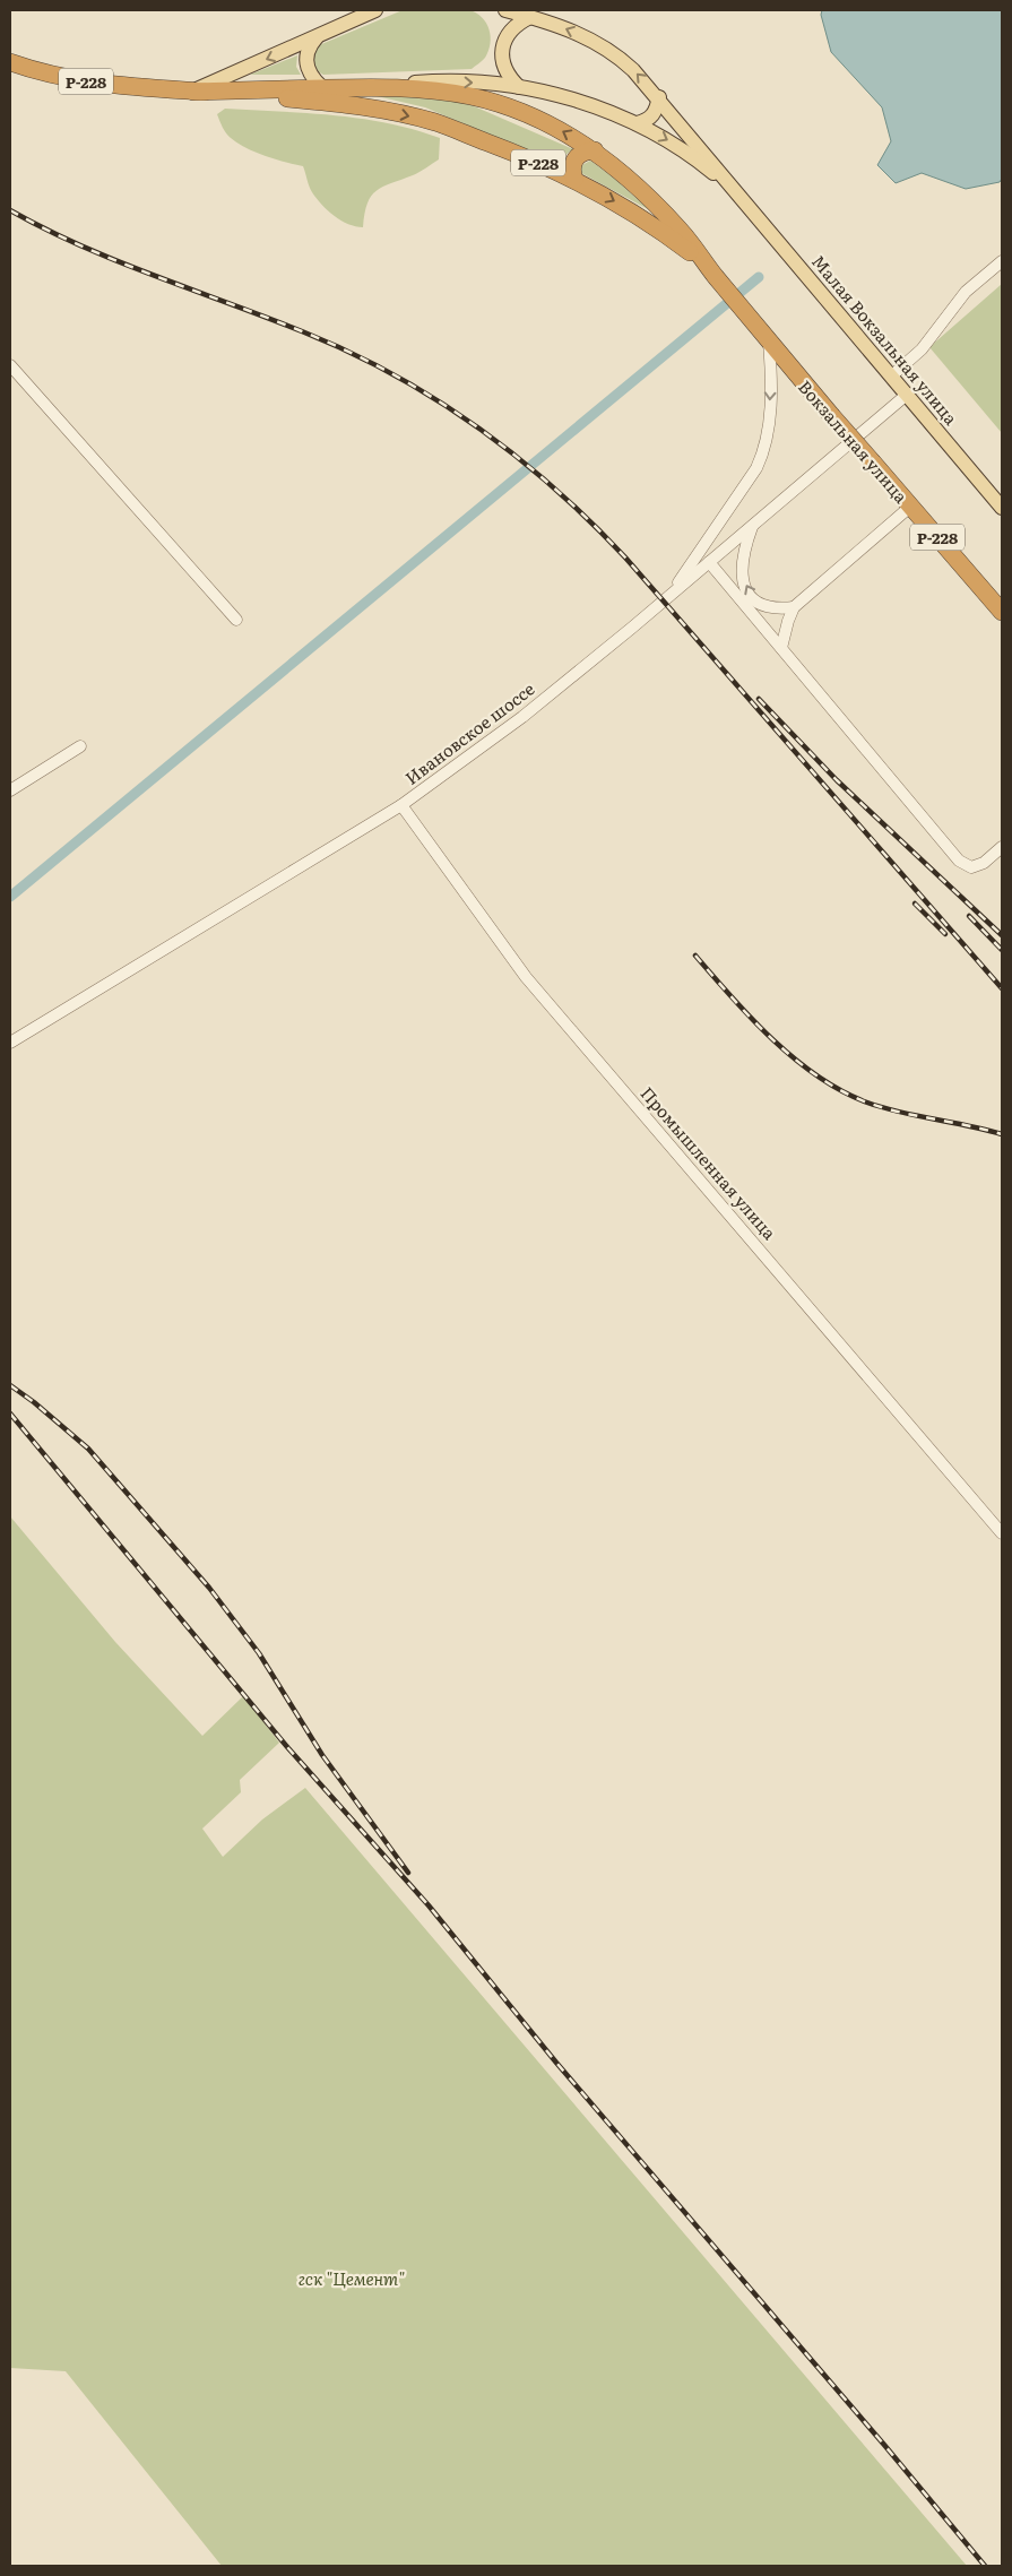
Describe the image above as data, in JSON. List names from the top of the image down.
{
  "streets": {
    "highway": ["Р-228", "Вокзальная улица"],
    "main road": ["Малая Вокзальная улица"],
    "street": ["Ивановское шоссе", "Промышленная улица"]
  },
  "crossings": [
    ["Р-228", "Вокзальная улица"],
    ["Малая Вокзальная улица", "Ивановское шоссе"],
    ["Ивановское шоссе", "Промышленная улица"]
  ],
  "parks": ["гск \"Цемент\""]
}
